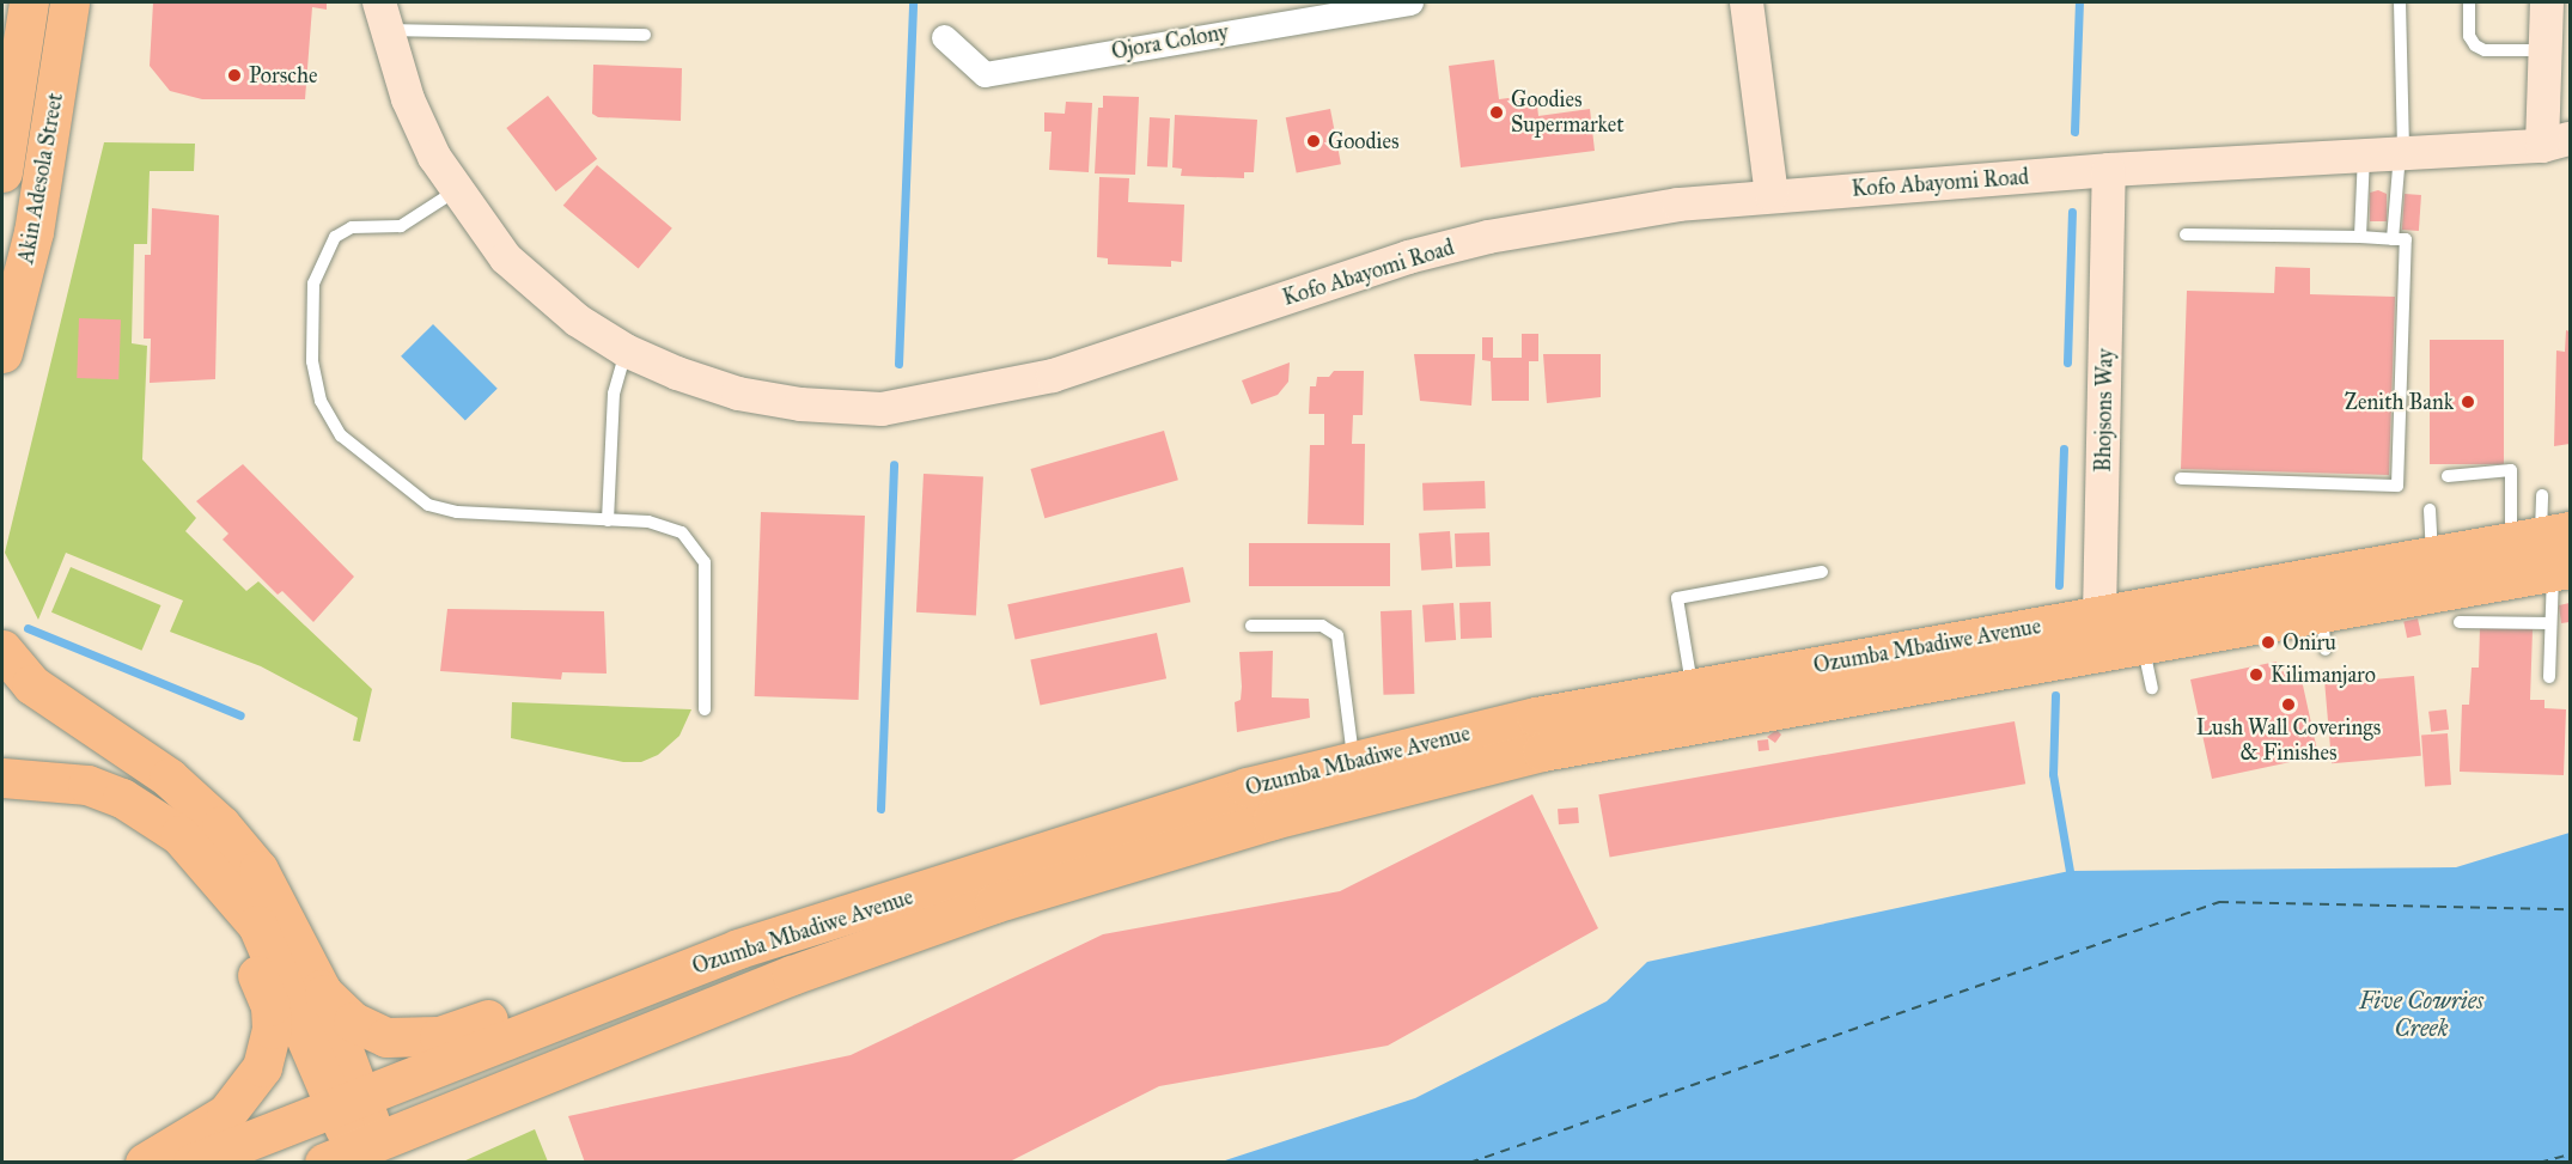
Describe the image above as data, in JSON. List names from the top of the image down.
{
  "streets": {
    "main road": ["Akin Adesola Street", "Ozumba Mbadiwe Avenue"],
    "street": ["Ojora Colony", "Kofo Abayomi Road", "Bhojsons Way"]
  },
  "crossings": [
    ["Kofo Abayomi Road", "Bhojsons Way"],
    ["Bhojsons Way", "Ozumba Mbadiwe Avenue"]
  ],
  "water": ["Five Cowries Creek"],
  "places": [
    "Porsche",
    "Goodies Supermarket",
    "Goodies",
    "Zenith Bank",
    "Oniru",
    "Kilimanjaro",
    "Lush Wall Coverings & Finishes"
  ]
}
